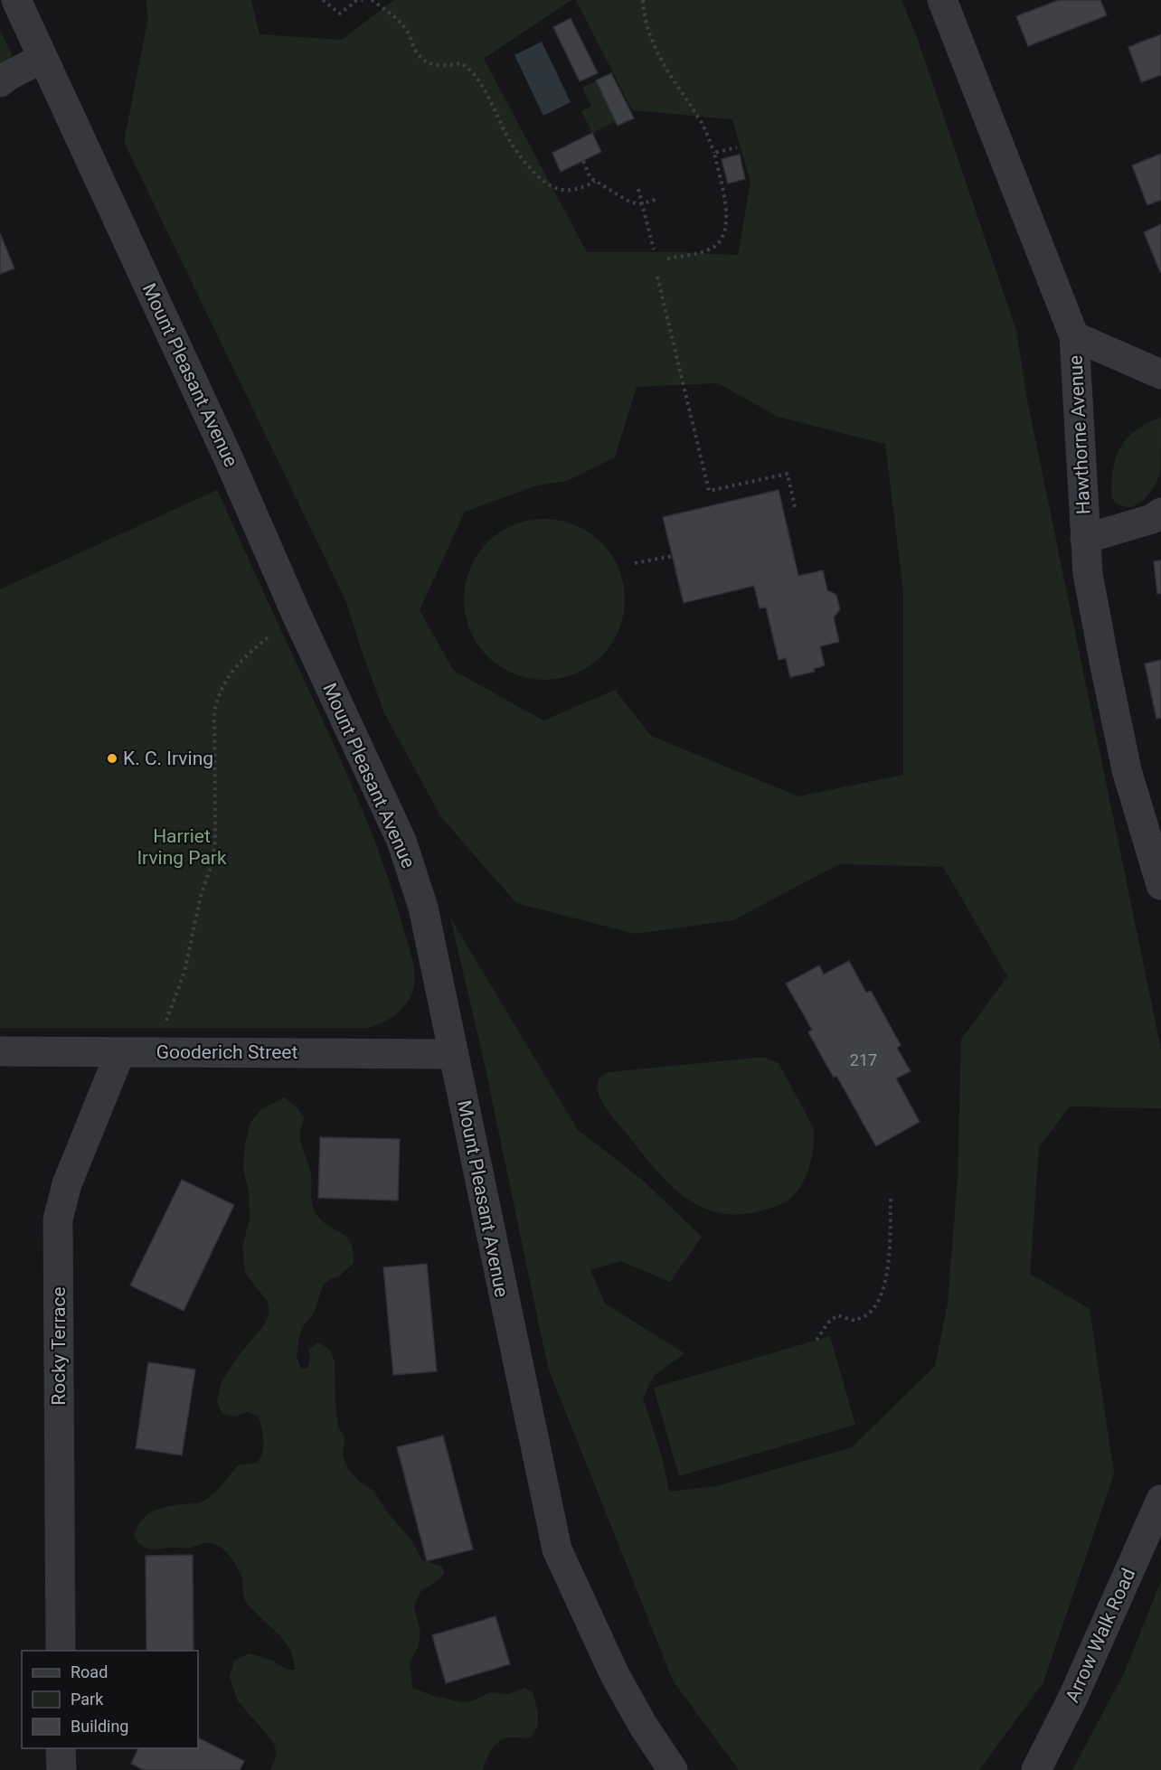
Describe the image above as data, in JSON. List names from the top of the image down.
{
  "streets": {
    "street": [
      "Mount Pleasant Avenue",
      "Hawthorne Avenue",
      "Gooderich Street",
      "Rocky Terrace",
      "Arrow Walk Road"
    ]
  },
  "crossings": [
    ["Mount Pleasant Avenue", "Gooderich Street"],
    ["Gooderich Street", "Rocky Terrace"]
  ],
  "parks": ["Harriet Irving Park"],
  "places": ["K. C. Irving"],
  "house_numbers": ["217"],
  "legend": ["Road", "Park", "Building"]
}
